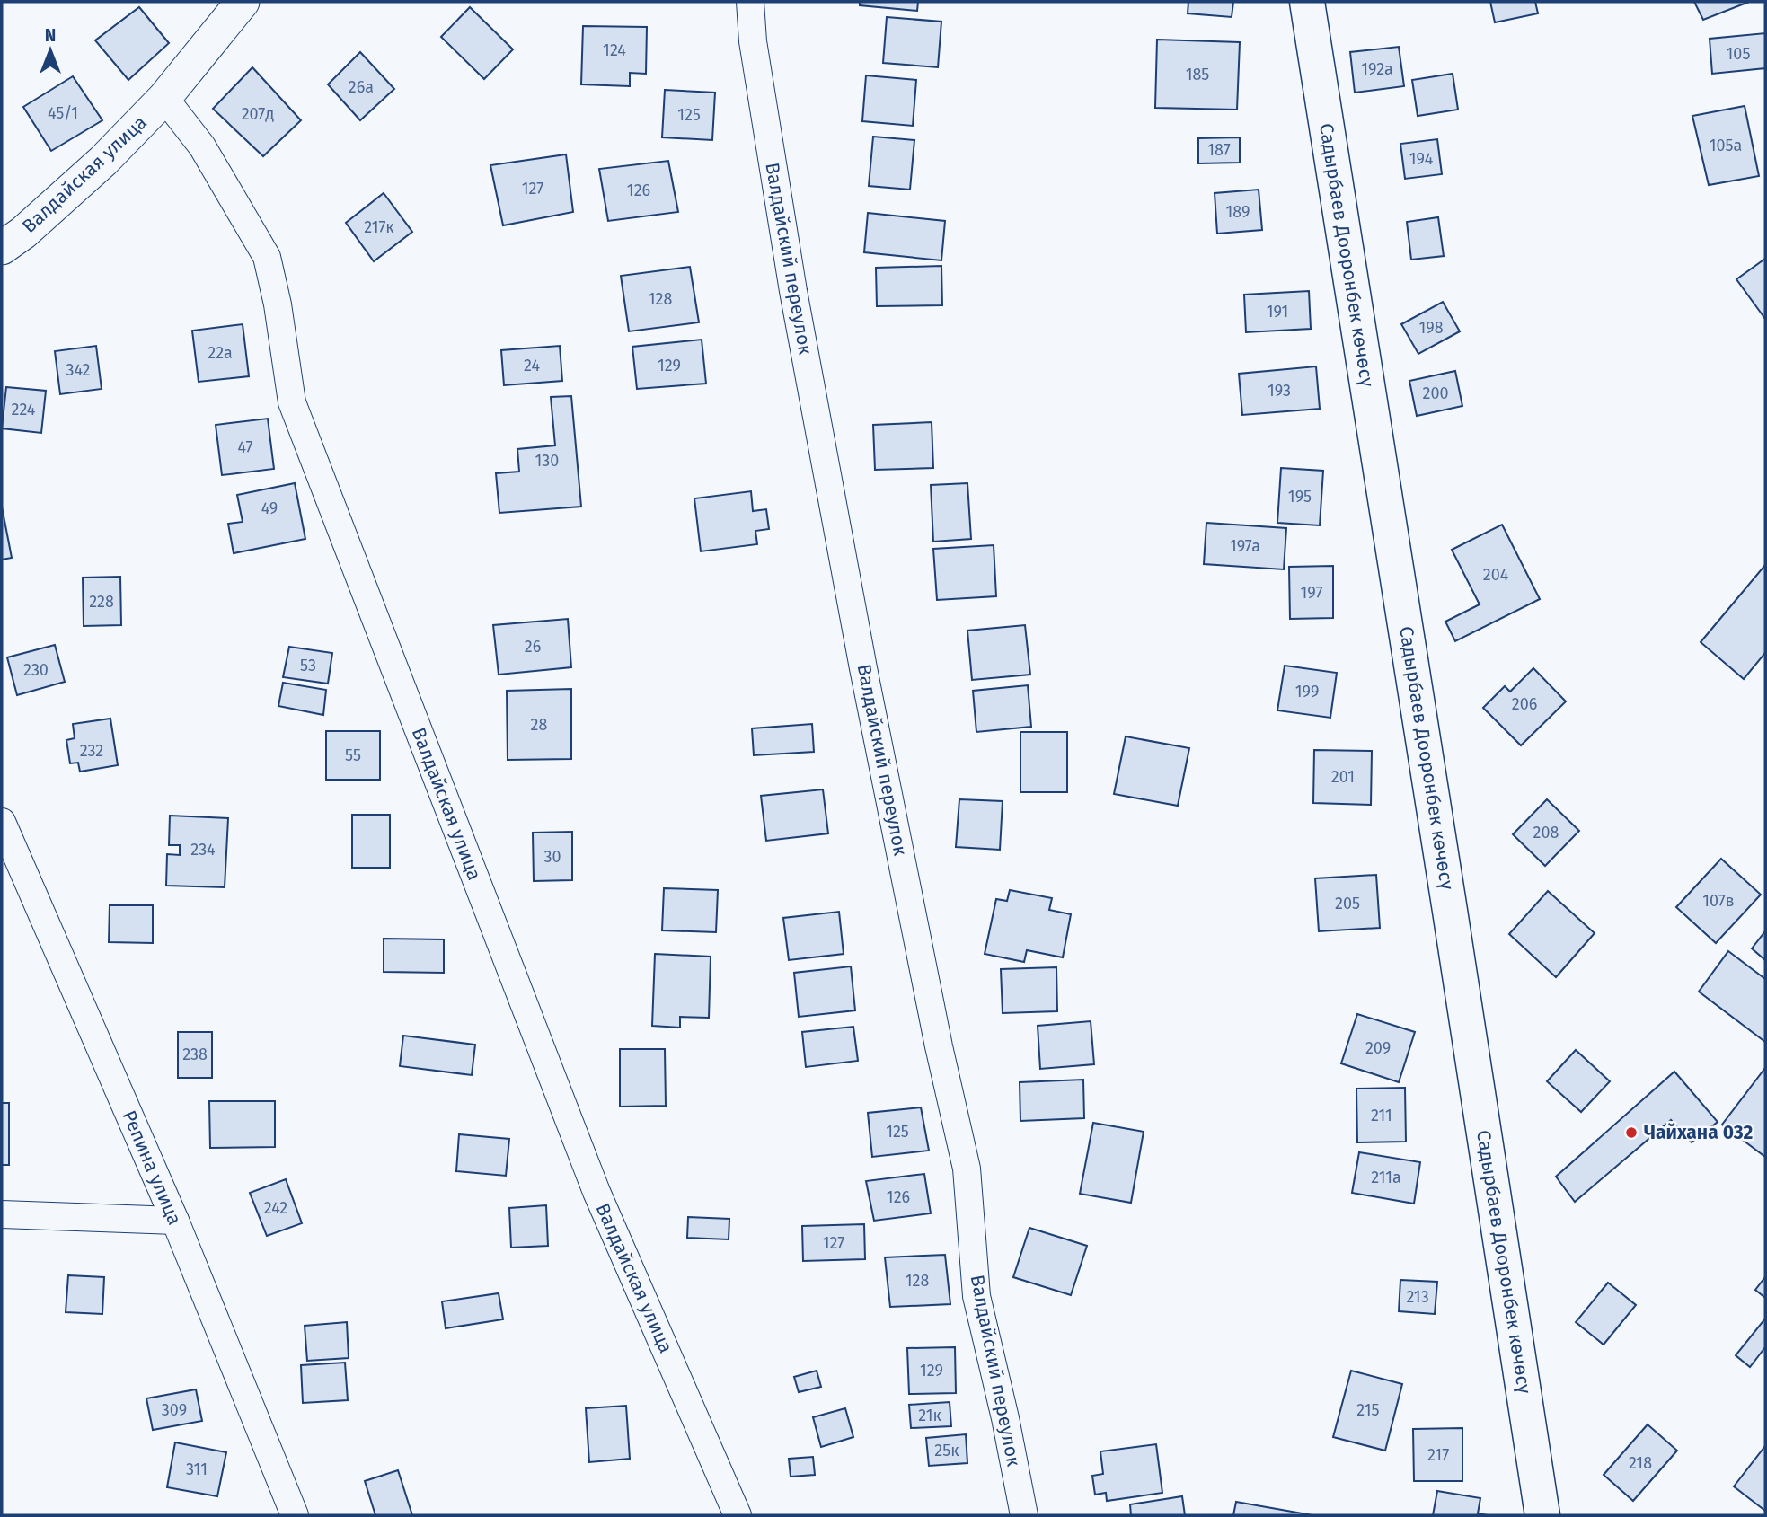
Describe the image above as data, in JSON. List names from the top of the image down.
{
  "streets": {
    "main road": ["Садырбаев Дооронбек көчөсү"],
    "street": ["Валдайская улица", "Валдайский переулок", "Репина улица"]
  },
  "places": ["Чайхана 032"],
  "house_numbers": [
    "124",
    "105",
    "192а",
    "185",
    "26а",
    "45/1",
    "207д",
    "125",
    "105а",
    "187",
    "194",
    "127",
    "126",
    "189",
    "217к",
    "128",
    "191",
    "198",
    "22а",
    "24",
    "129",
    "342",
    "193",
    "200",
    "224",
    "47",
    "130",
    "195",
    "49",
    "197а",
    "204",
    "197",
    "228",
    "26",
    "53",
    "230",
    "199",
    "206",
    "28",
    "232",
    "55",
    "201",
    "208",
    "234",
    "30",
    "107в",
    "205",
    "209",
    "238",
    "211",
    "125",
    "211а",
    "126",
    "242",
    "127",
    "128",
    "213",
    "129",
    "309",
    "215",
    "21к",
    "25к",
    "217",
    "218",
    "311"
  ],
  "north": "top"
}
